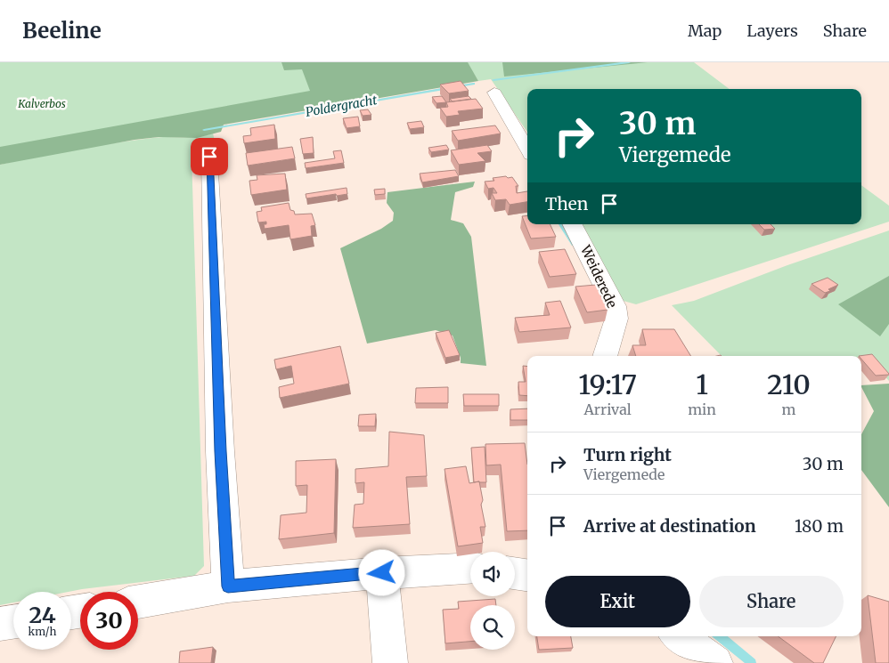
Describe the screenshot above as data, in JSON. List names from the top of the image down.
{
  "streets": {
    "street": ["Weiderede"]
  },
  "water": ["Poldergracht"],
  "parks": ["Kalverbos"],
  "page": {
    "header": "Beeline",
    "nav": ["Map", "Layers", "Share"],
    "turn": ["30 m", "Viergemede"],
    "then": "Then",
    "eta": [
      "19:17",
      "Arrival",
      "1",
      "min",
      "210",
      "m"
    ],
    "list": [
      {
        "name": "Turn right",
        "note": "Viergemede",
        "value": "30 m"
      },
      {
        "name": "Arrive at destination",
        "value": "180 m"
      }
    ],
    "buttons": ["Exit", "Share"],
    "speed": "24 km/h",
    "limit": "30"
  }
}
